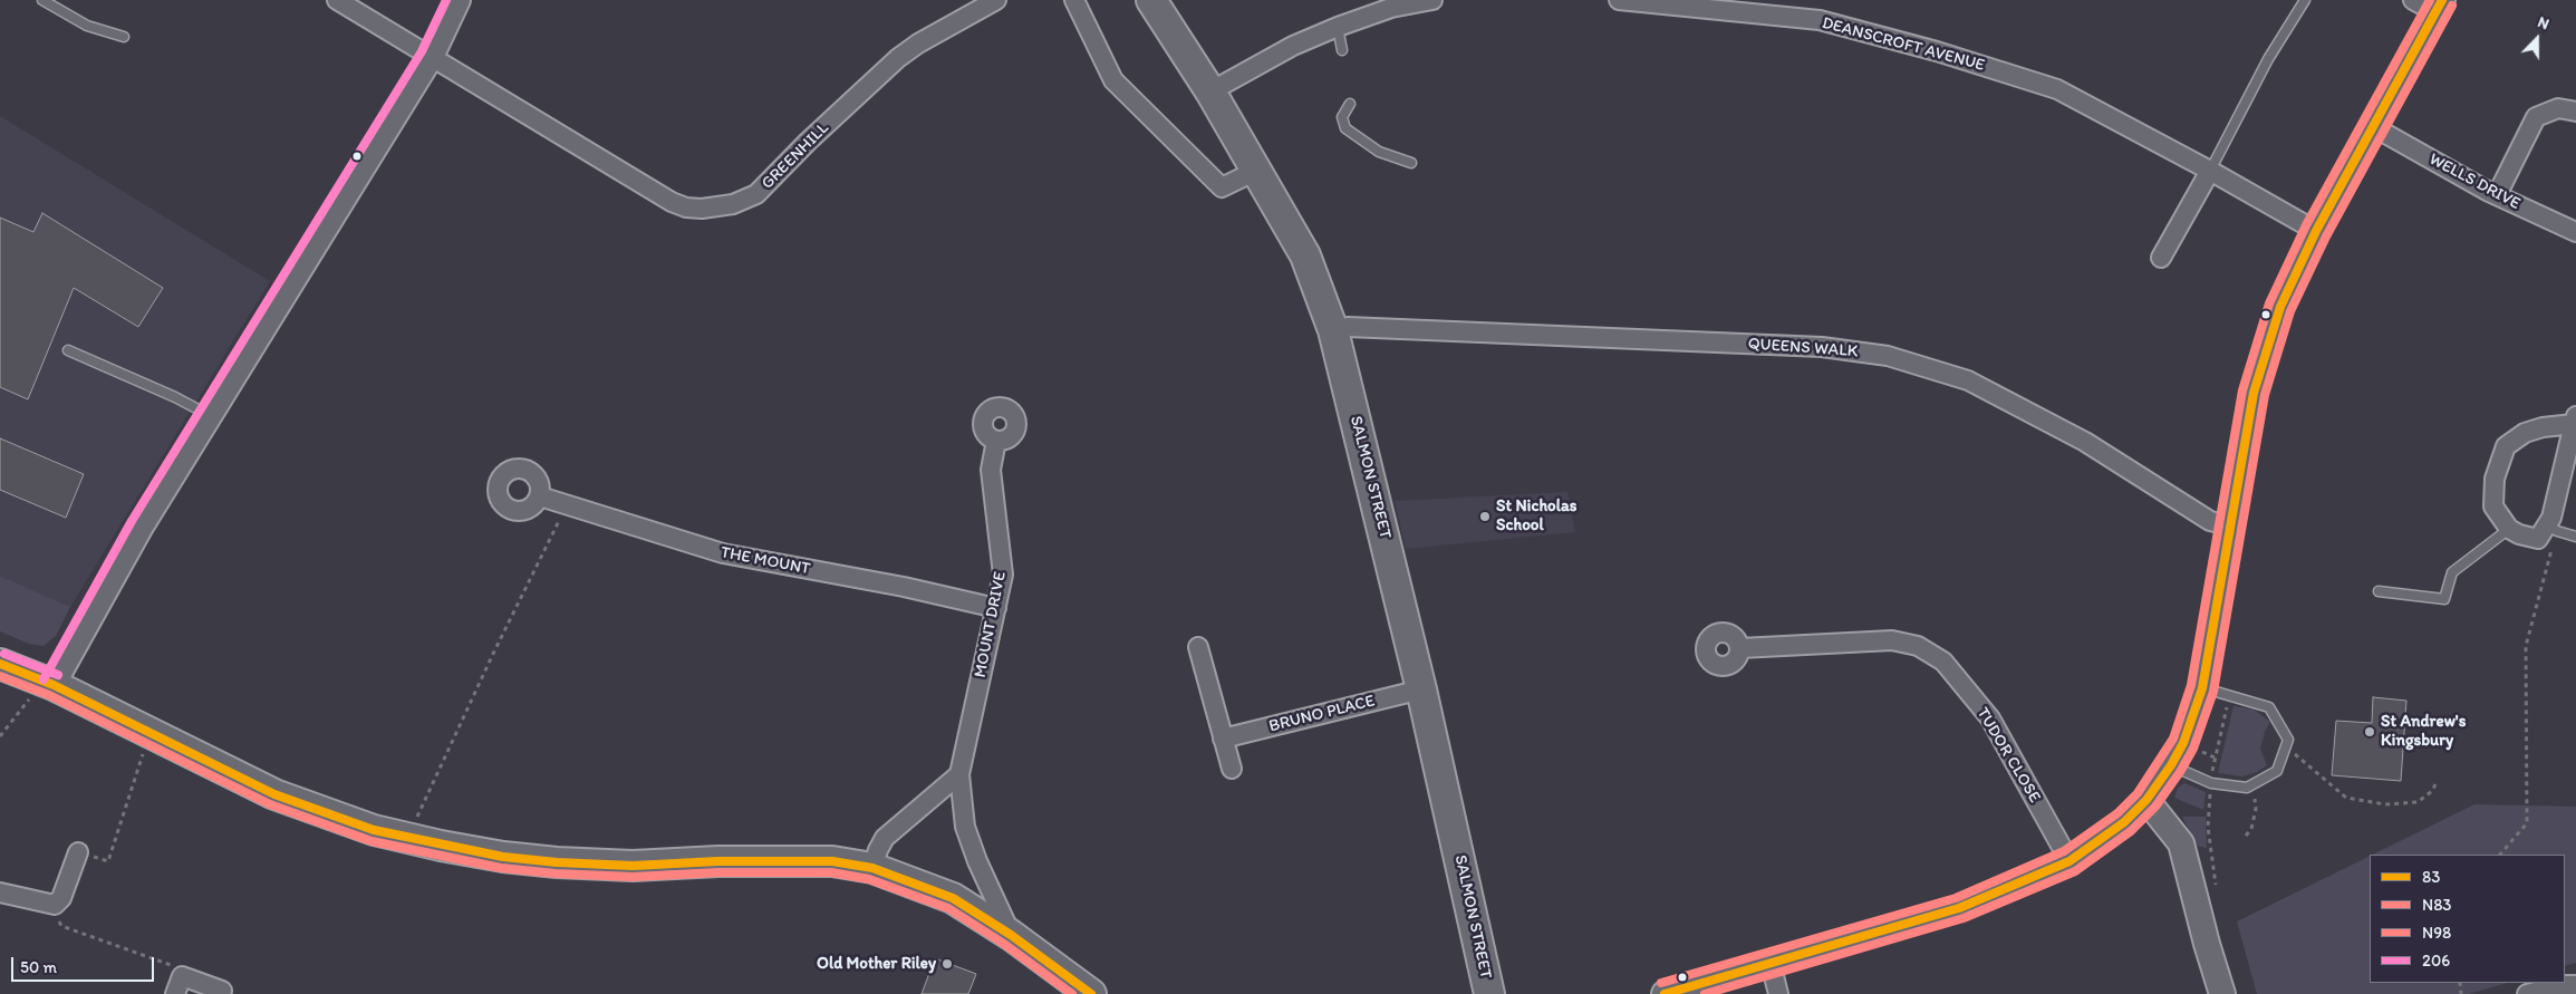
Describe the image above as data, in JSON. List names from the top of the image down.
{
  "streets": {
    "main road": ["SALMON STREET"],
    "street": [
      "DEANSCROFT AVENUE",
      "GREENHILL",
      "WELLS DRIVE",
      "QUEENS WALK",
      "THE MOUNT",
      "MOUNT DRIVE",
      "BRUNO PLACE",
      "TUDOR CLOSE"
    ]
  },
  "crossings": [
    ["QUEENS WALK", "SALMON STREET"],
    ["SALMON STREET", "BRUNO PLACE"],
    ["THE MOUNT", "MOUNT DRIVE"]
  ],
  "places": ["St Nicholas School", "St Andrew's Kingsbury", "Old Mother Riley"],
  "lines": [
    "transit line 83",
    "transit line N98",
    "transit line 206",
    "transit line N83"
  ],
  "legend": [
    "83",
    "N83",
    "N98",
    "206"
  ],
  "scale_bar": "50 m",
  "north": "top"
}
